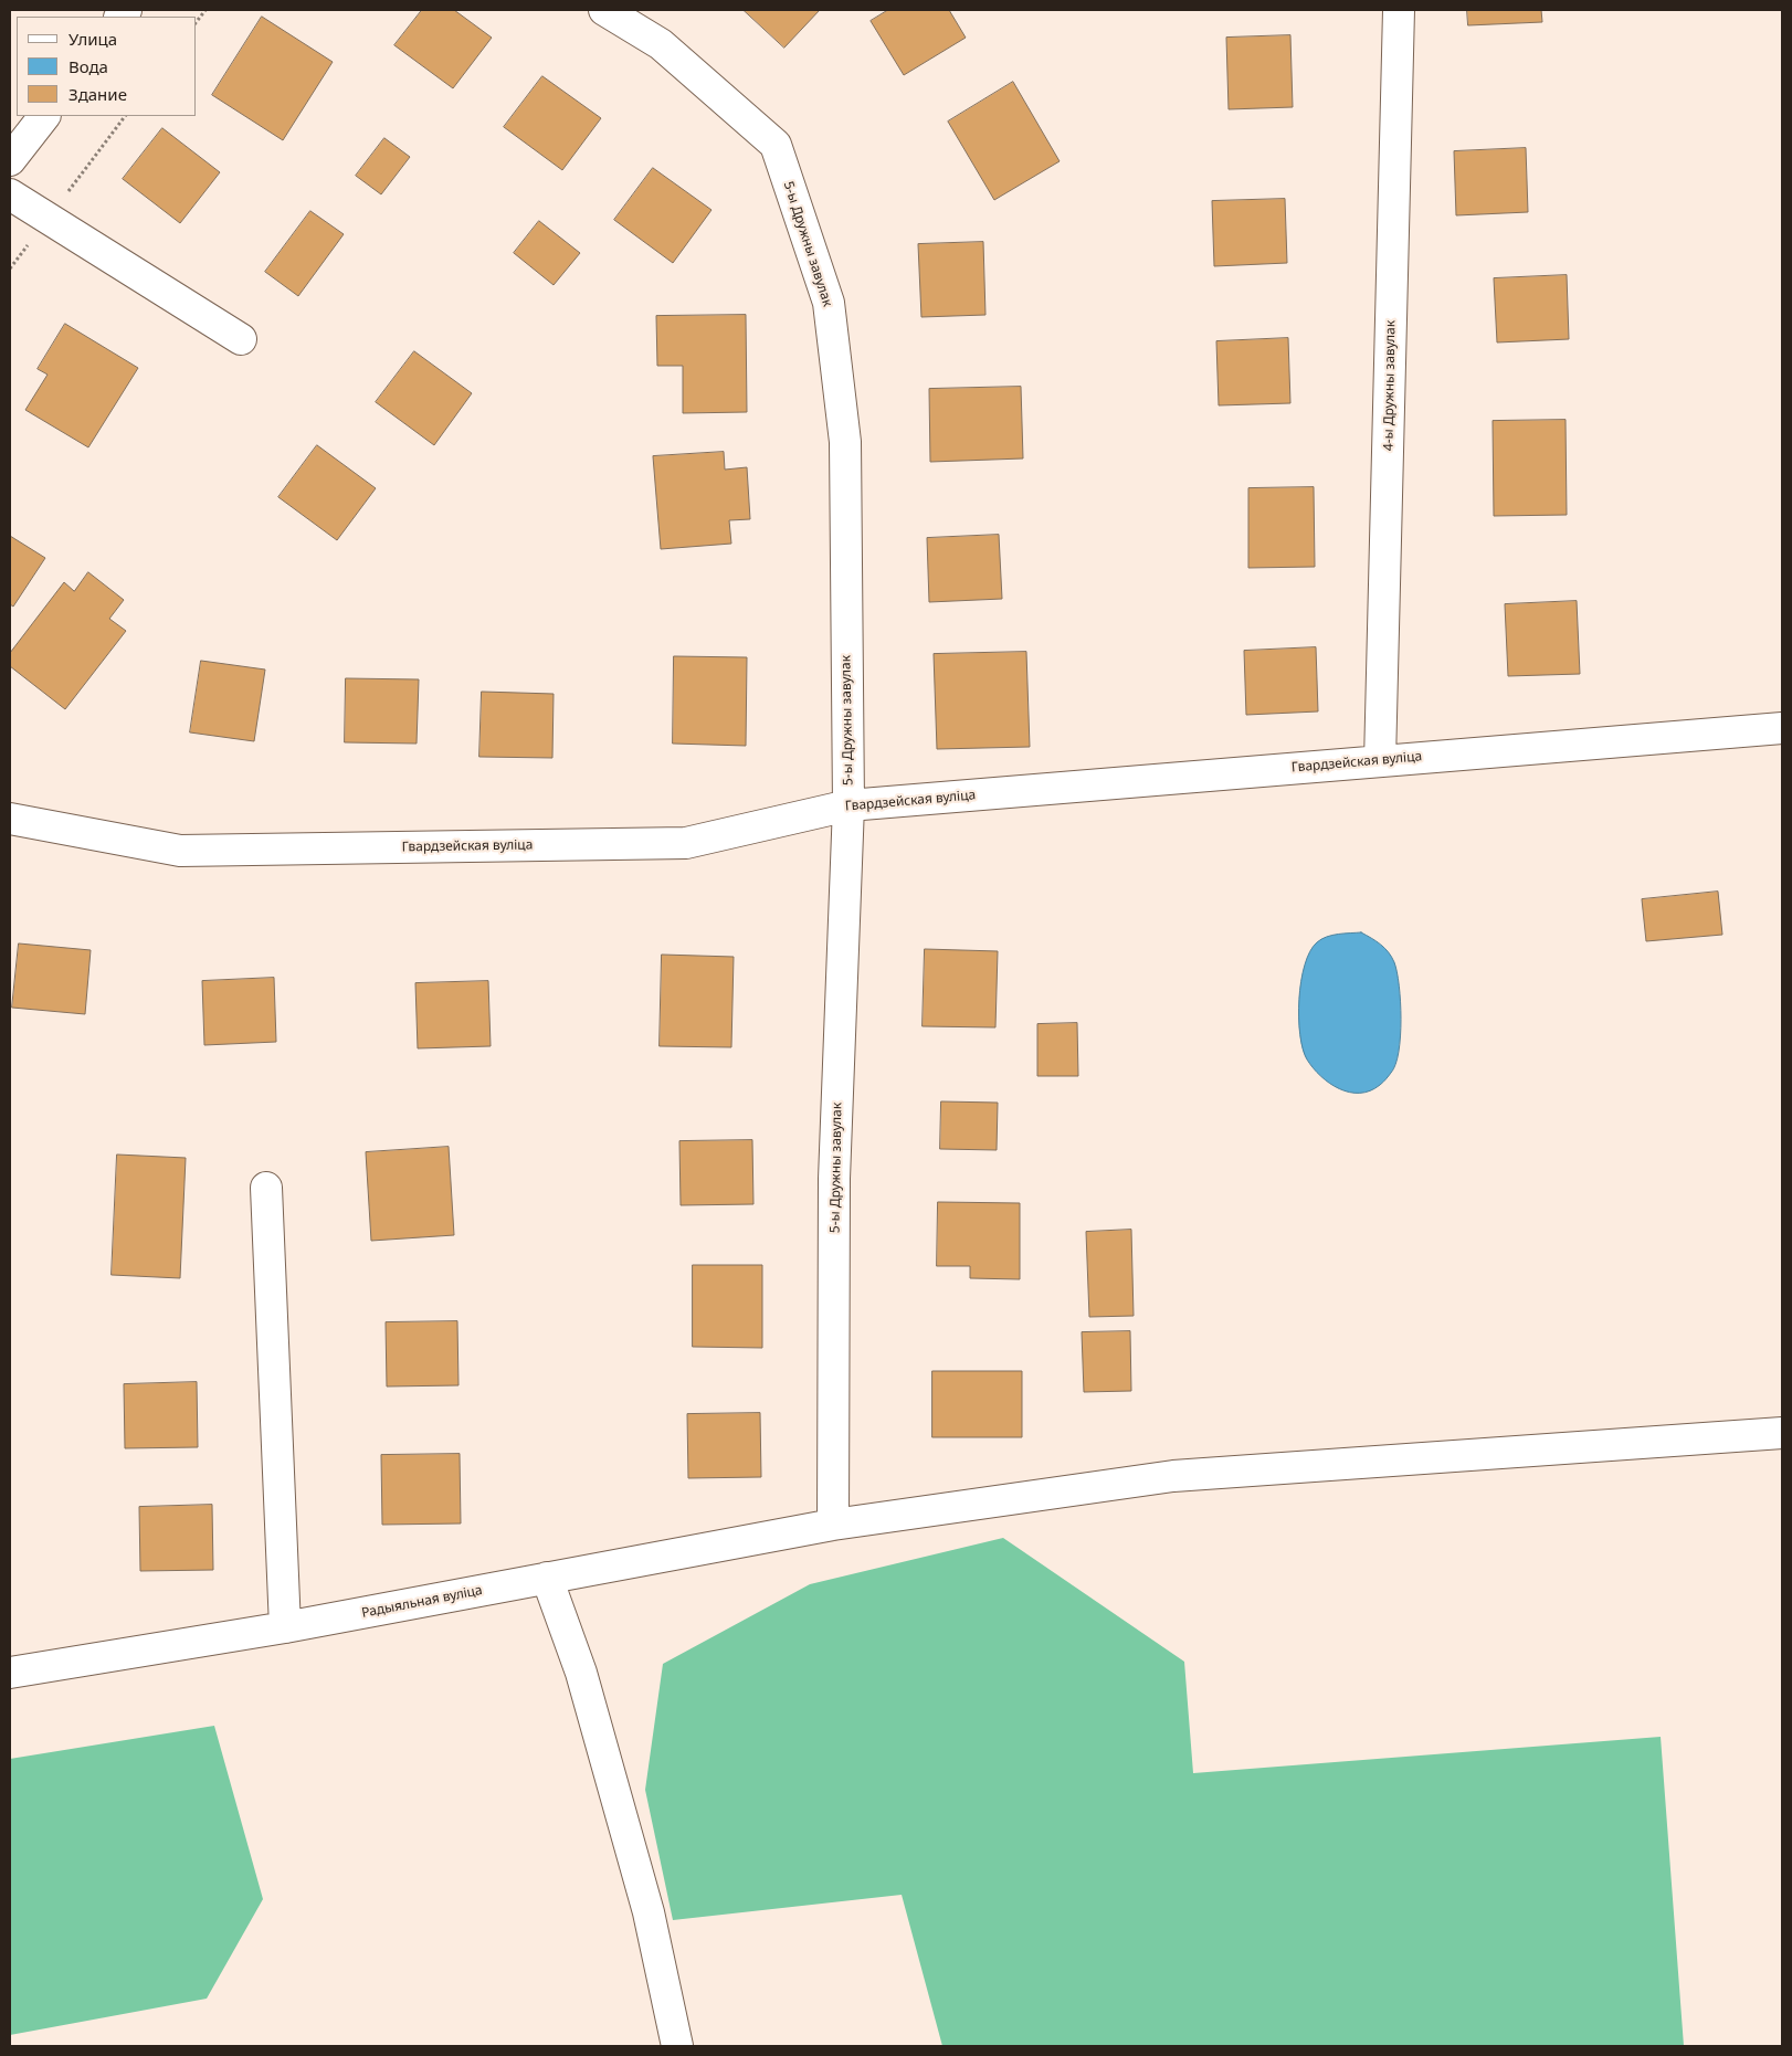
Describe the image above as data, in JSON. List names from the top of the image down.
{
  "streets": {
    "street": [
      "5-ы Дружны завулак",
      "4-ы Дружны завулак",
      "Гвардзейская вуліца",
      "Радыяльная вуліца"
    ]
  },
  "crossings": [
    ["5-ы Дружны завулак", "Гвардзейская вуліца"],
    ["5-ы Дружны завулак", "Радыяльная вуліца"],
    ["4-ы Дружны завулак", "Гвардзейская вуліца"]
  ],
  "legend": ["Улица", "Вода", "Здание"]
}
